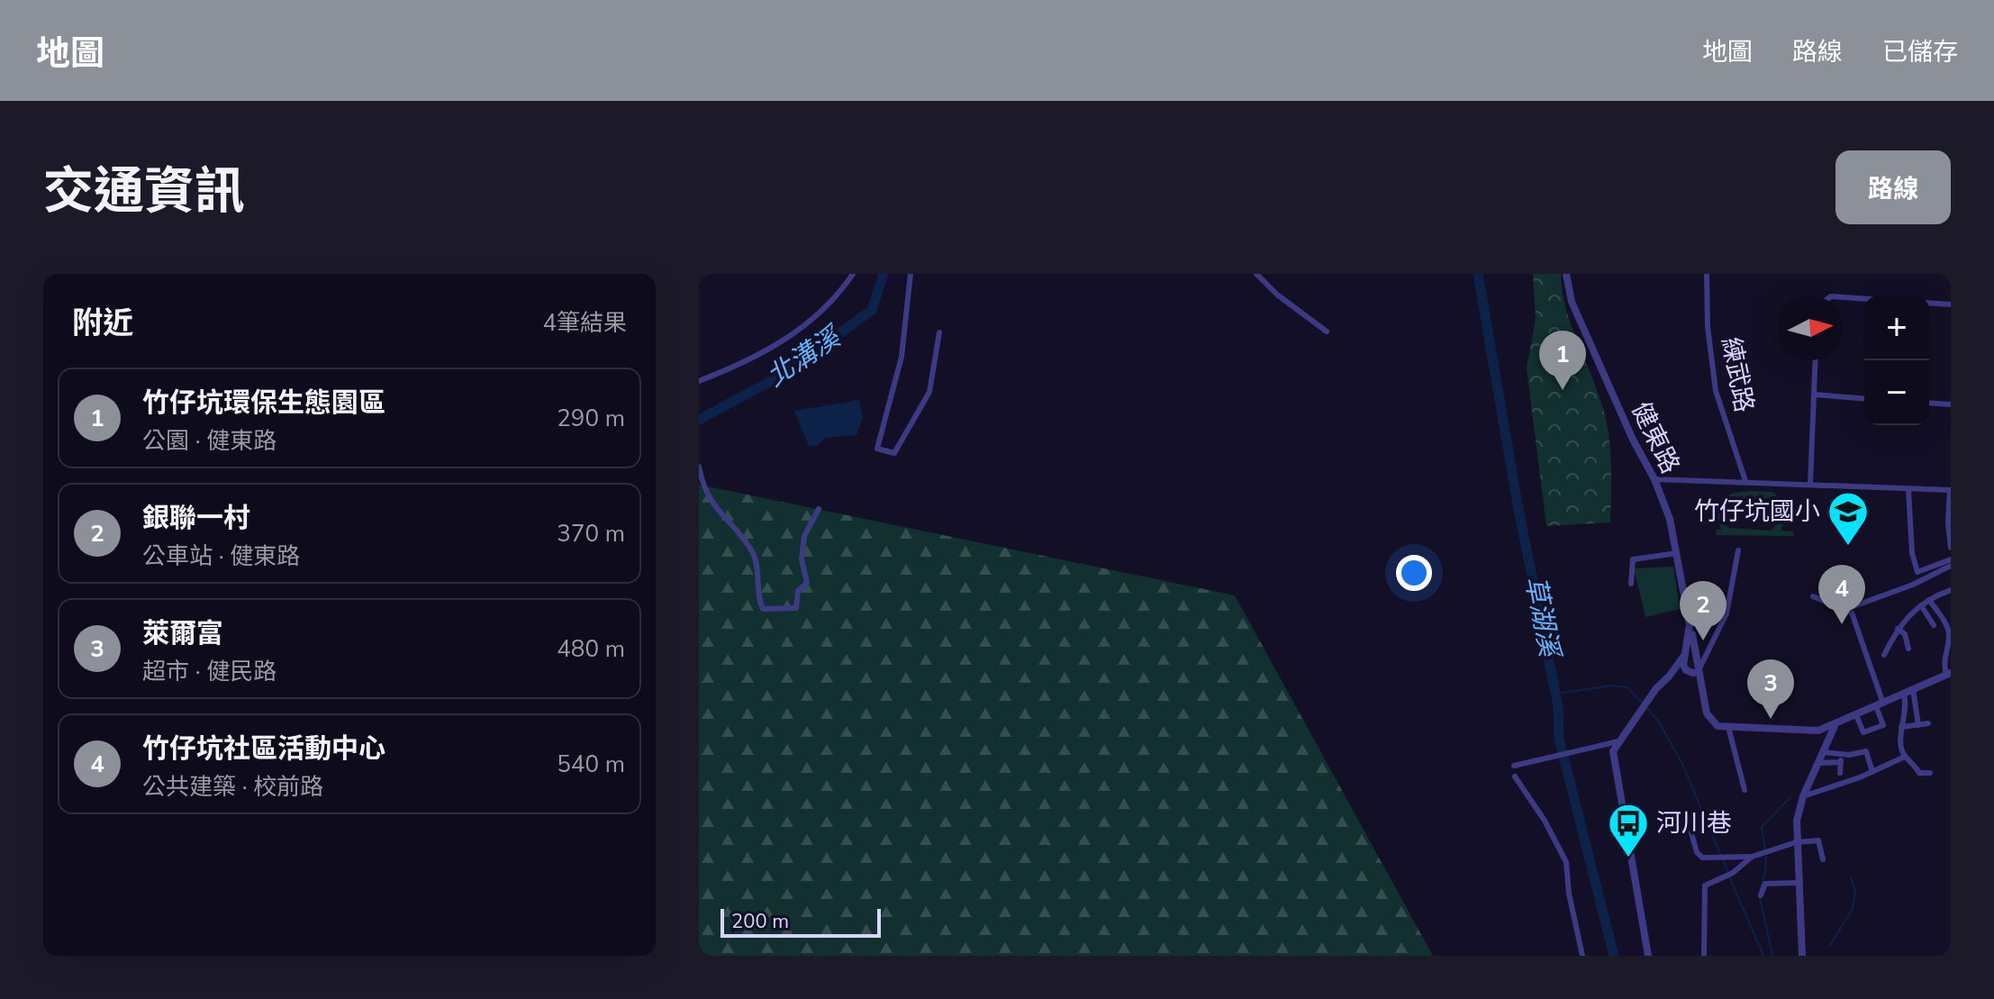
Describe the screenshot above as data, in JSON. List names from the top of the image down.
{
  "streets": {
    "street": ["練武路", "健東路"]
  },
  "water": ["北溝溪", "草湖溪"],
  "places": {
    "school or university": ["竹仔坑國小"],
    "bus stop": ["河川巷"]
  },
  "scale_bar": "200 m",
  "north": "right",
  "page": {
    "header": "地圖",
    "nav": ["地圖", "路線", "已儲存"],
    "title": "交通資訊",
    "buttons": "路線",
    "heading": ["附近", "4筆結果"],
    "map_buttons": ["+", "−"],
    "pins": [
      "1",
      "4",
      "2",
      "3"
    ],
    "list": [
      {
        "mark": "1",
        "name": "竹仔坑環保生態園區",
        "note": "公園 · 健東路",
        "value": "290 m"
      },
      {
        "mark": "2",
        "name": "銀聯一村",
        "note": "公車站 · 健東路",
        "value": "370 m"
      },
      {
        "mark": "3",
        "name": "萊爾富",
        "note": "超市 · 健民路",
        "value": "480 m"
      },
      {
        "mark": "4",
        "name": "竹仔坑社區活動中心",
        "note": "公共建築 · 校前路",
        "value": "540 m"
      }
    ],
    "scale": "200 m"
  }
}
